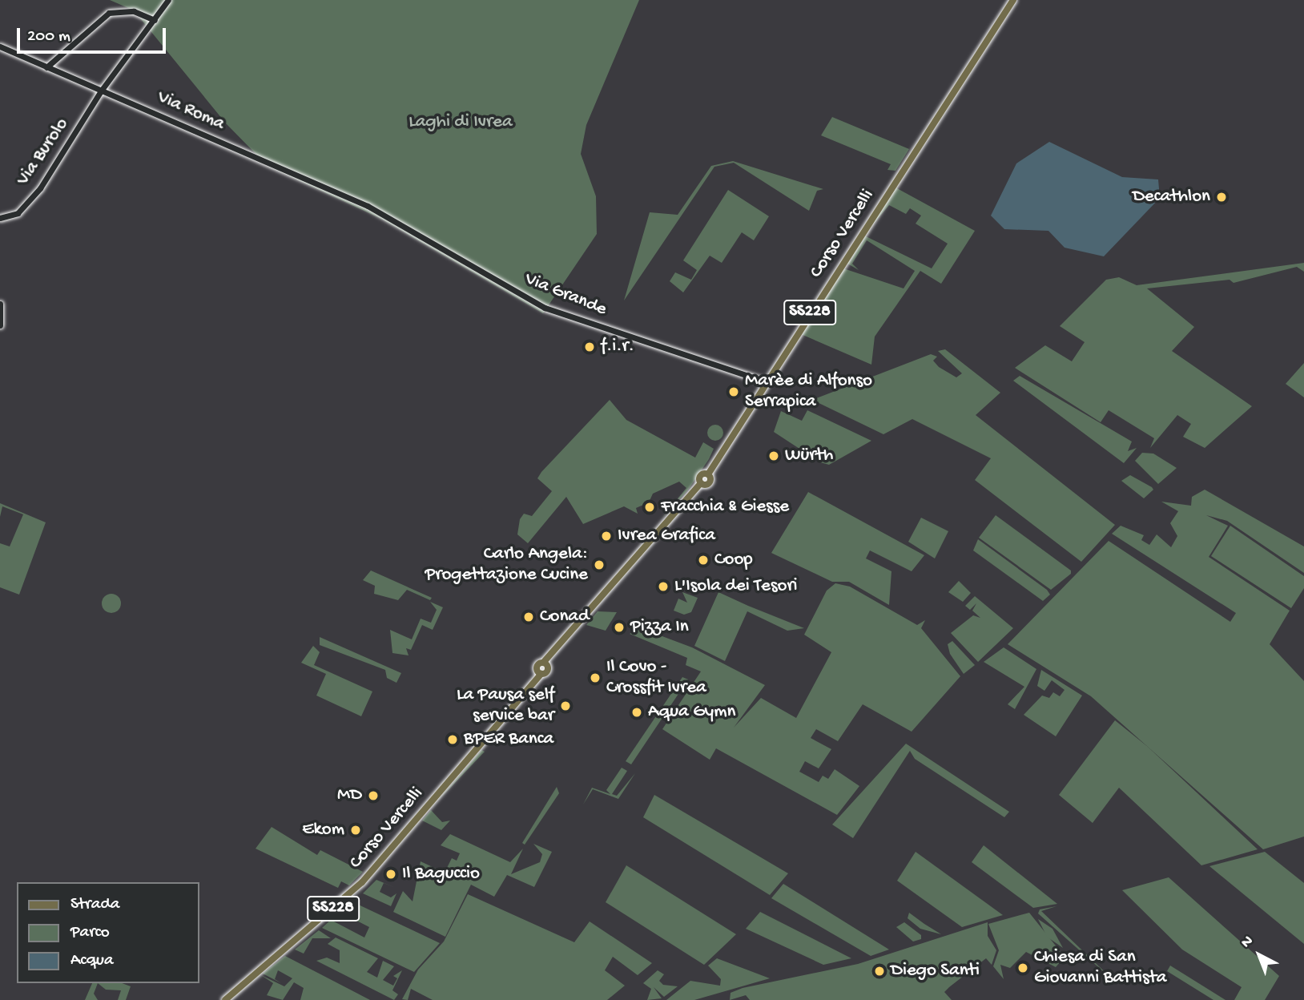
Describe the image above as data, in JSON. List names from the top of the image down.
{
  "streets": {
    "main road": ["Corso Vercelli", "SS228"],
    "street": ["Via Roma", "Via Burolo", "Via Grande"]
  },
  "crossings": [
    ["Via Roma", "Via Burolo"],
    ["Via Roma", "Via Grande"],
    ["Corso Vercelli", "Via Grande"]
  ],
  "parks": ["Laghi di Ivrea"],
  "places": [
    "Decathlon",
    "f.i.r.",
    "Marèe di Alfonso Serrapica",
    "Würth",
    "Fracchia & Giesse",
    "Ivrea Grafica",
    "Coop",
    "Carlo Angela: Progettazione Cucine",
    "L'Isola dei Tesori",
    "Conad",
    "Pizza In",
    "Il Covo - Crossfit Ivrea",
    "La Pausa self service bar",
    "Aqua Gymn",
    "BPER Banca",
    "MD",
    "Ekom",
    "Il Baguccio",
    "Chiesa di San Giovanni Battista",
    "Diego Santi"
  ],
  "legend": ["Strada", "Parco", "Acqua"],
  "scale_bar": "200 m",
  "north": "top left"
}
